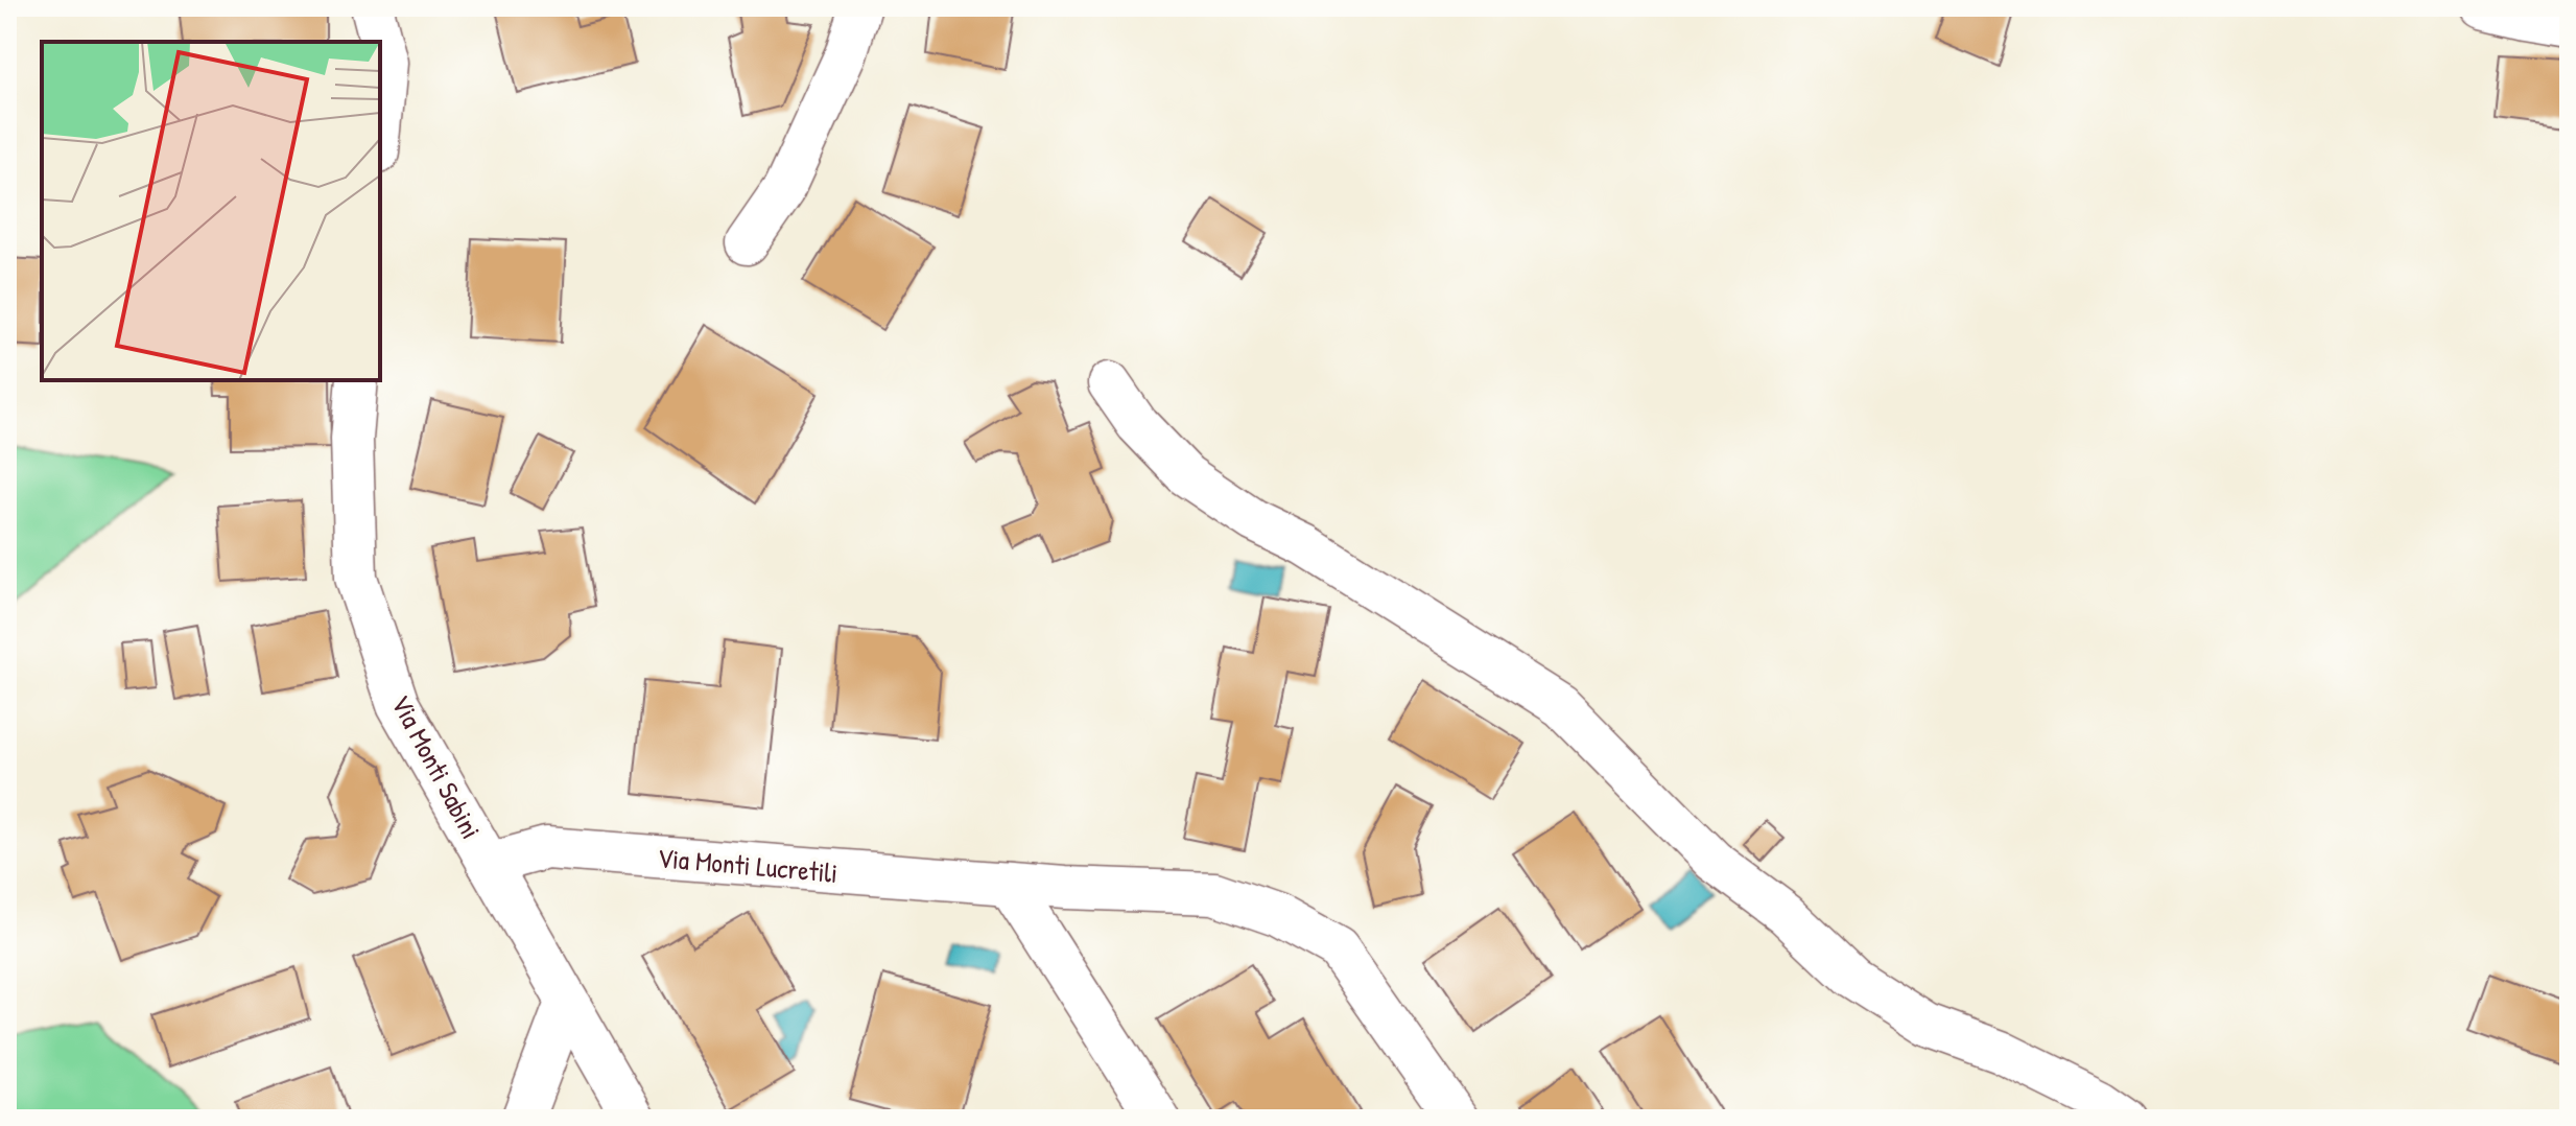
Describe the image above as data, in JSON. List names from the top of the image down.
{
  "streets": {
    "street": ["Via Monti Sabini", "Via Monti Lucretili"]
  },
  "crossings": [
    ["Via Monti Sabini", "Via Monti Lucretili"]
  ]
}
